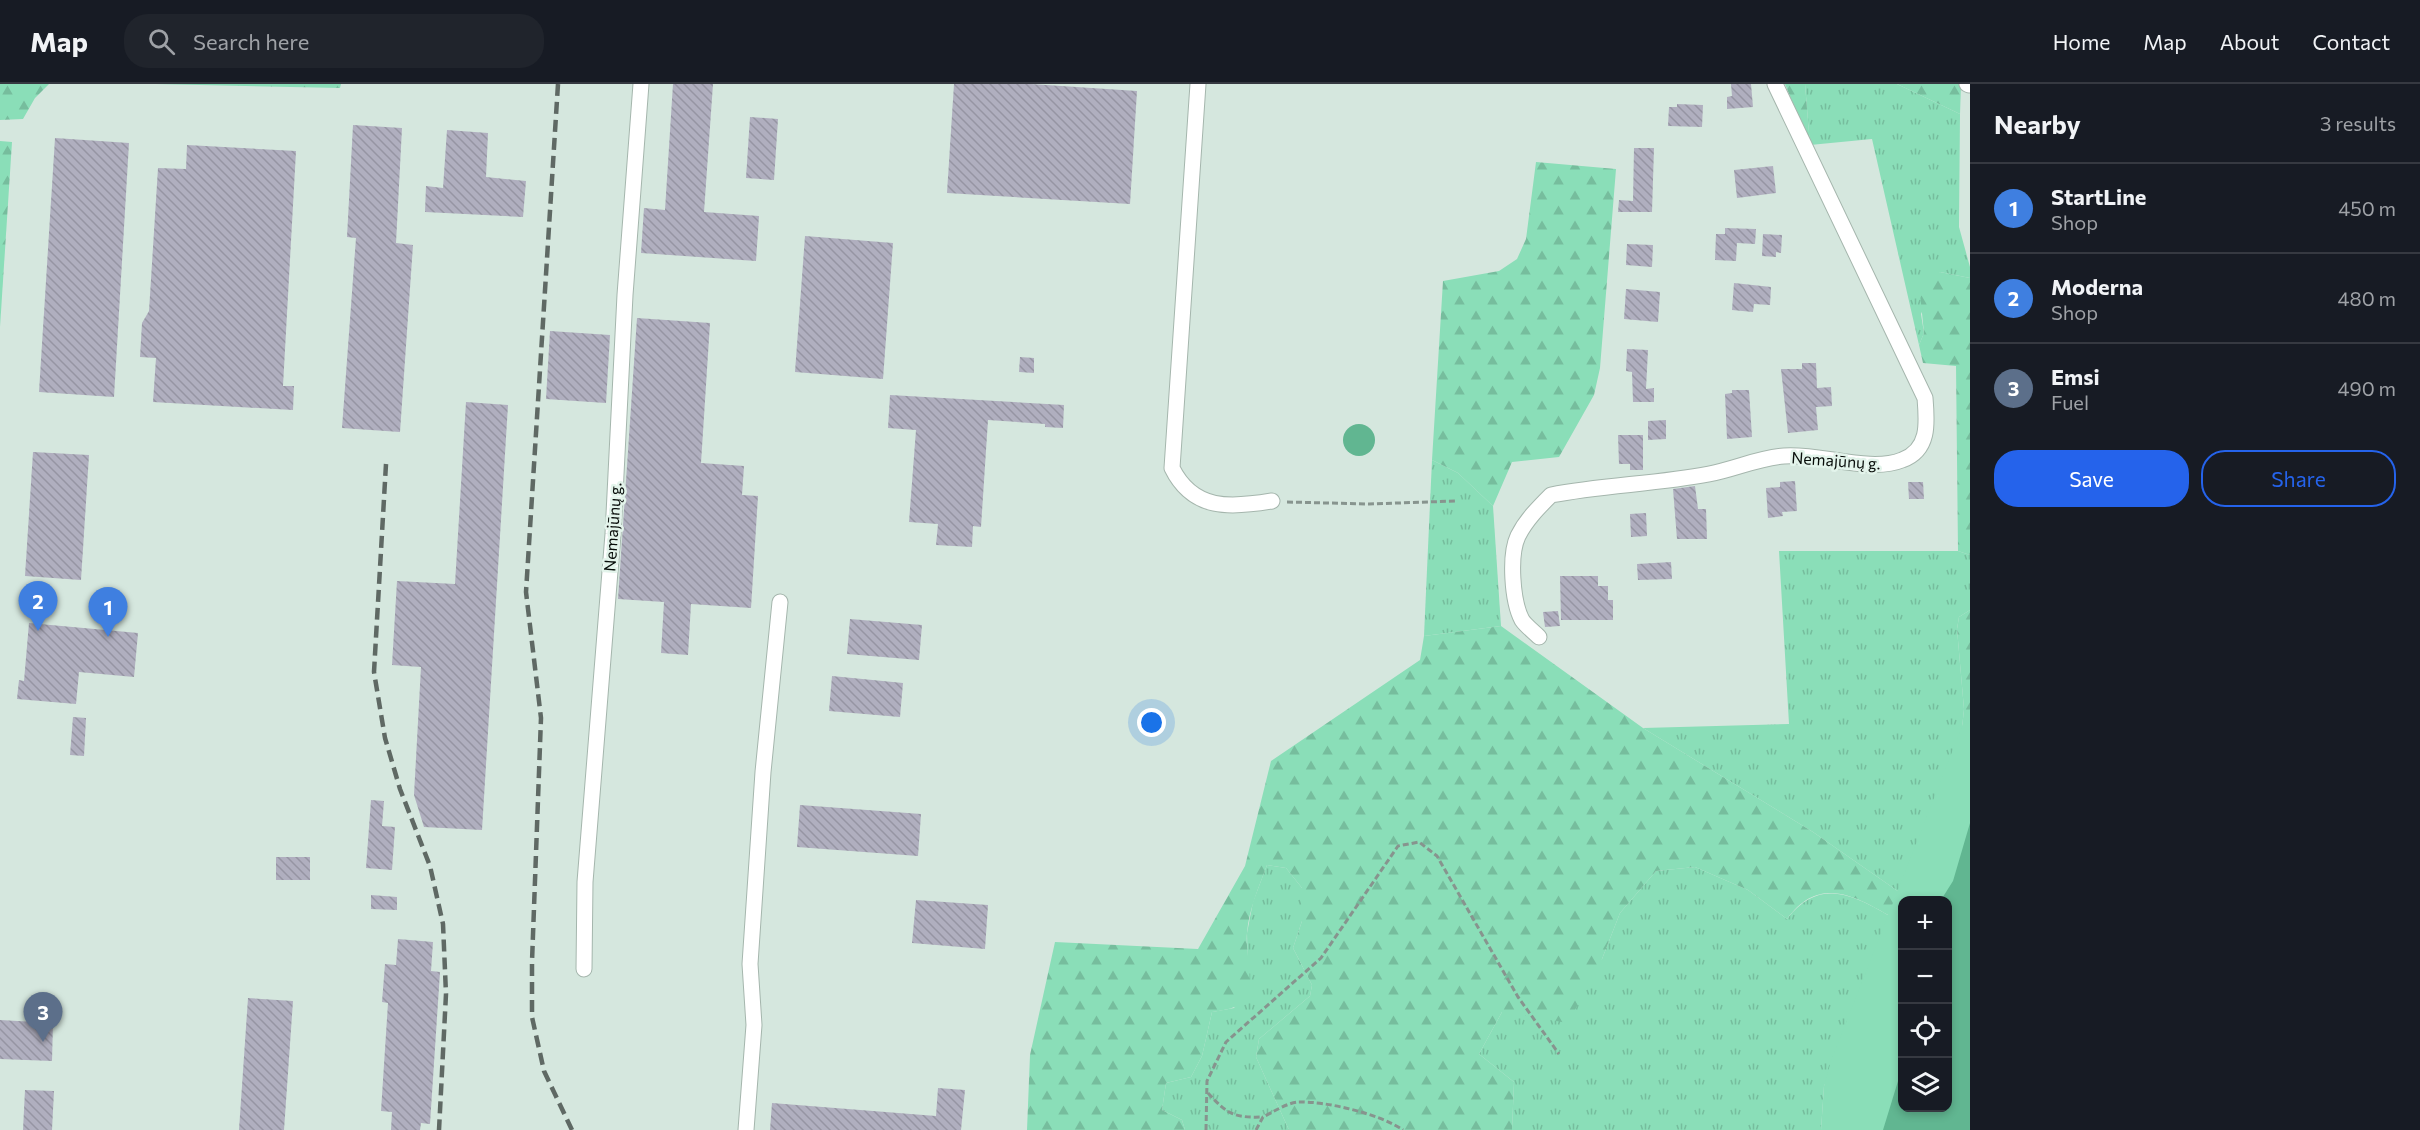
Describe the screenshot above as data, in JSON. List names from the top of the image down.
{
  "streets": {
    "street": ["Nemajūnų g."]
  },
  "page": {
    "header": "Map",
    "search": "Search here",
    "nav": [
      "Home",
      "Map",
      "About",
      "Contact"
    ],
    "heading": ["Nearby", "3 results"],
    "list": [
      {
        "mark": "1",
        "name": "StartLine",
        "note": "Shop",
        "value": "450 m"
      },
      {
        "mark": "2",
        "name": "Moderna",
        "note": "Shop",
        "value": "480 m"
      },
      {
        "mark": "3",
        "name": "Emsi",
        "note": "Fuel",
        "value": "490 m"
      }
    ],
    "buttons": ["Save", "Share"],
    "pins": ["2", "1", "3"],
    "map_buttons": ["+", "−"]
  }
}
